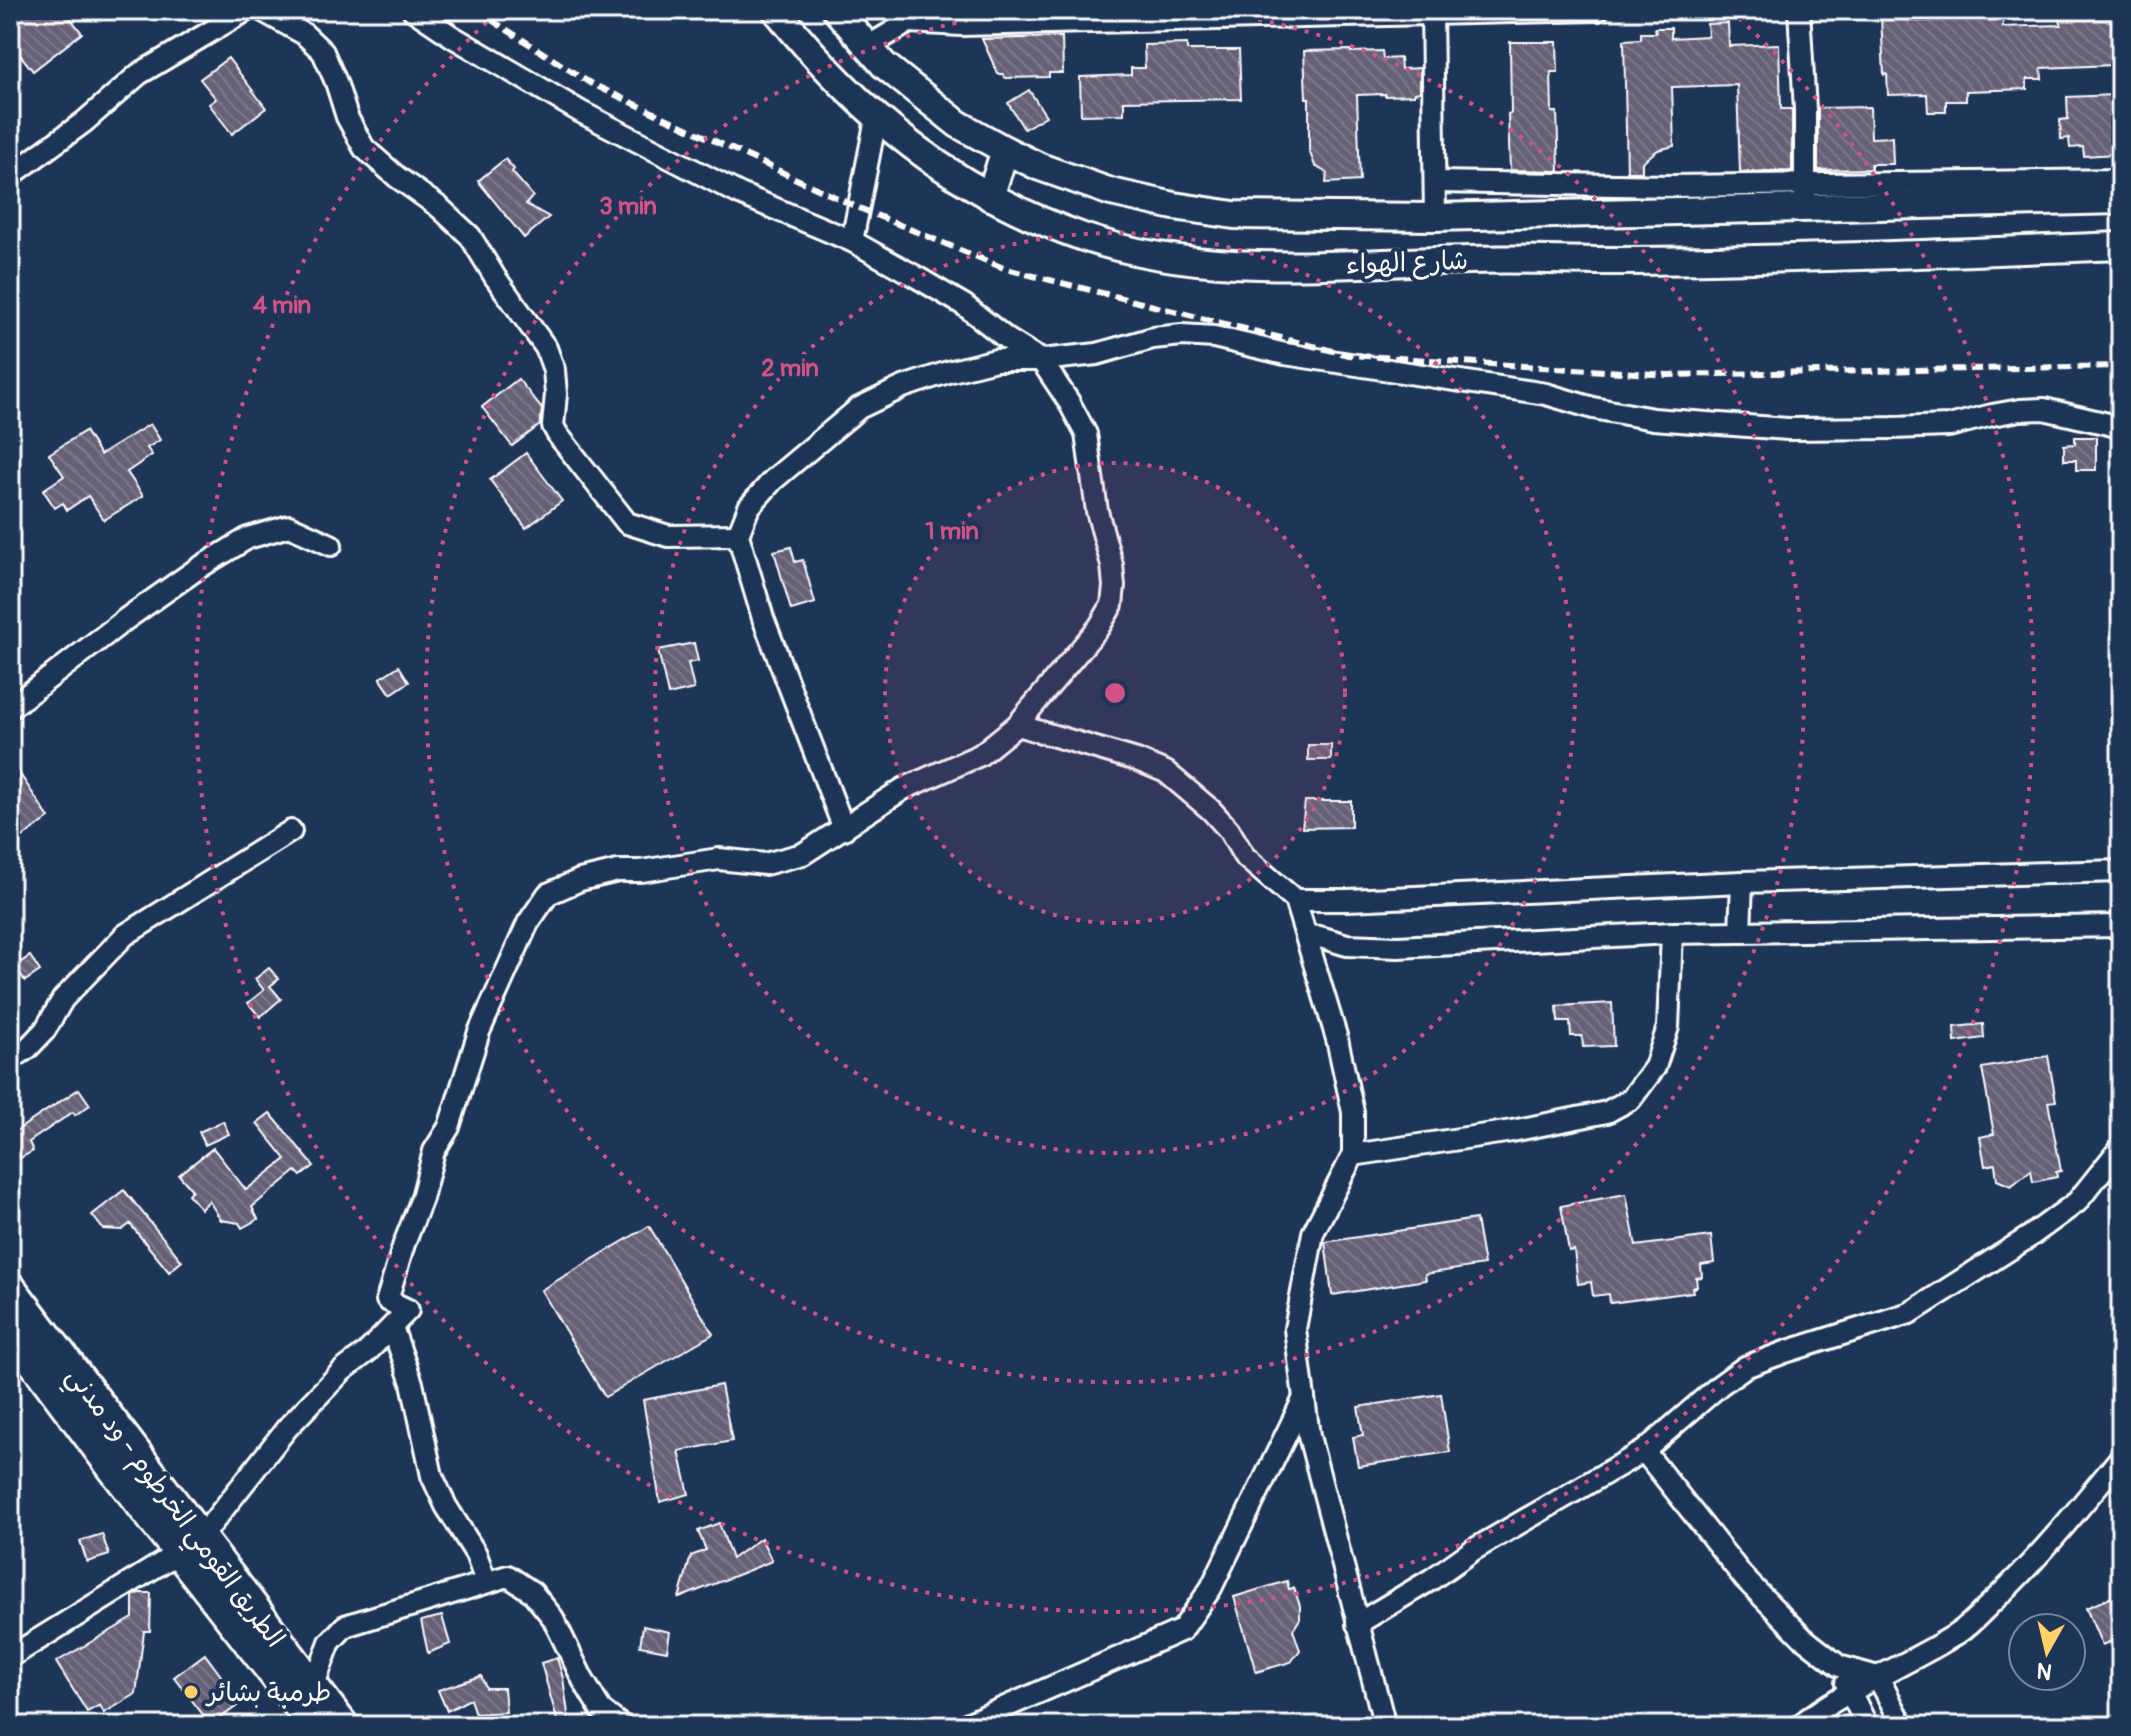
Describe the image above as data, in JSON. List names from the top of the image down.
{
  "streets": {
    "highway": ["الطريق القومي الخرطوم - ود مدني"],
    "main road": ["شارع الهواء"]
  },
  "places": ["طرمبة بشائر"],
  "north": "bottom",
  "rings": [
    "3 min",
    "4 min",
    "2 min",
    "1 min"
  ]
}
